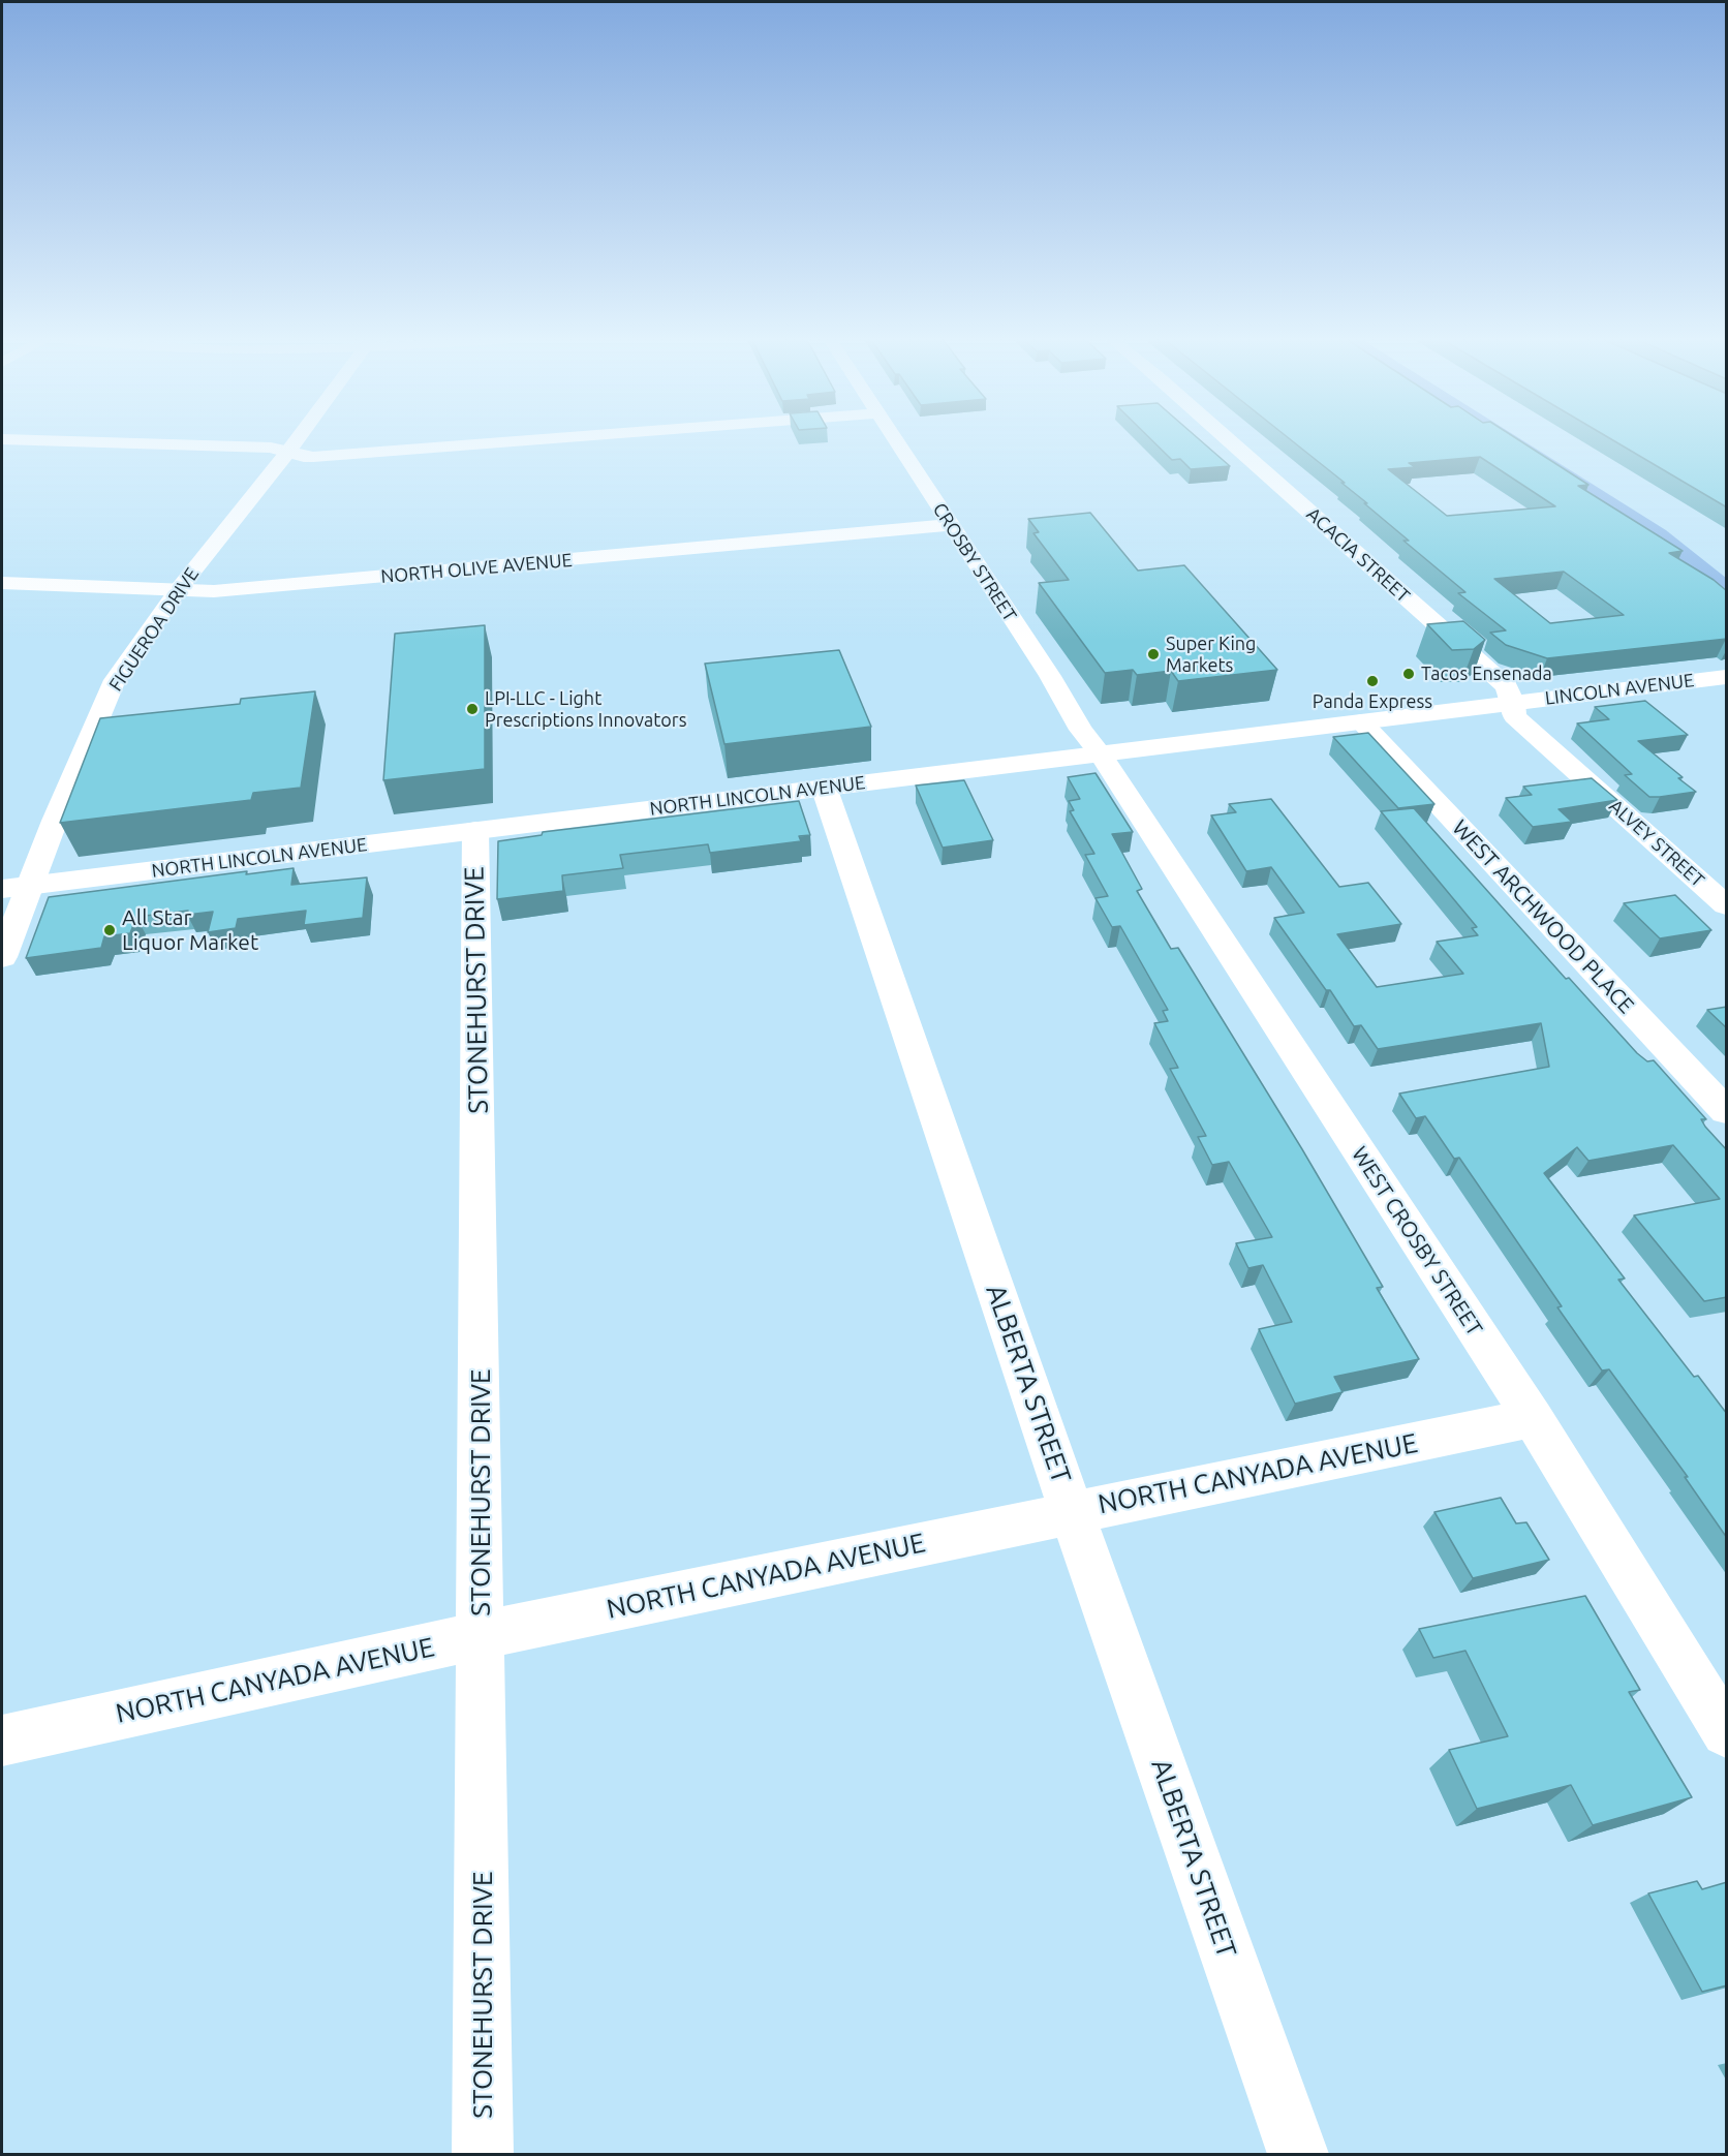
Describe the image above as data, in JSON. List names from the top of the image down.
{
  "streets": {
    "street": [
      "ACACIA STREET",
      "CROSBY STREET",
      "NORTH OLIVE AVENUE",
      "FIGUEROA DRIVE",
      "LINCOLN AVENUE",
      "NORTH LINCOLN AVENUE",
      "ALVEY STREET",
      "WEST ARCHWOOD PLACE",
      "STONEHURST DRIVE",
      "WEST CROSBY STREET",
      "ALBERTA STREET",
      "NORTH CANYADA AVENUE"
    ]
  },
  "crossings": [
    ["ACACIA STREET", "LINCOLN AVENUE"],
    ["ACACIA STREET", "NORTH LINCOLN AVENUE"],
    ["ACACIA STREET", "ALVEY STREET"],
    ["CROSBY STREET", "NORTH OLIVE AVENUE"],
    ["CROSBY STREET", "NORTH LINCOLN AVENUE"],
    ["CROSBY STREET", "WEST CROSBY STREET"],
    ["NORTH OLIVE AVENUE", "FIGUEROA DRIVE"],
    ["FIGUEROA DRIVE", "NORTH LINCOLN AVENUE"],
    ["LINCOLN AVENUE", "NORTH LINCOLN AVENUE"],
    ["LINCOLN AVENUE", "ALVEY STREET"],
    ["NORTH LINCOLN AVENUE", "ALVEY STREET"],
    ["NORTH LINCOLN AVENUE", "WEST ARCHWOOD PLACE"],
    ["NORTH LINCOLN AVENUE", "STONEHURST DRIVE"],
    ["NORTH LINCOLN AVENUE", "WEST CROSBY STREET"],
    ["NORTH LINCOLN AVENUE", "ALBERTA STREET"],
    ["STONEHURST DRIVE", "NORTH CANYADA AVENUE"],
    ["WEST CROSBY STREET", "NORTH CANYADA AVENUE"],
    ["ALBERTA STREET", "NORTH CANYADA AVENUE"]
  ],
  "places": [
    "Super King Markets",
    "Tacos Ensenada",
    "Panda Express",
    "LPI-LLC - Light Prescriptions Innovators",
    "All Star Liquor Market"
  ]
}
